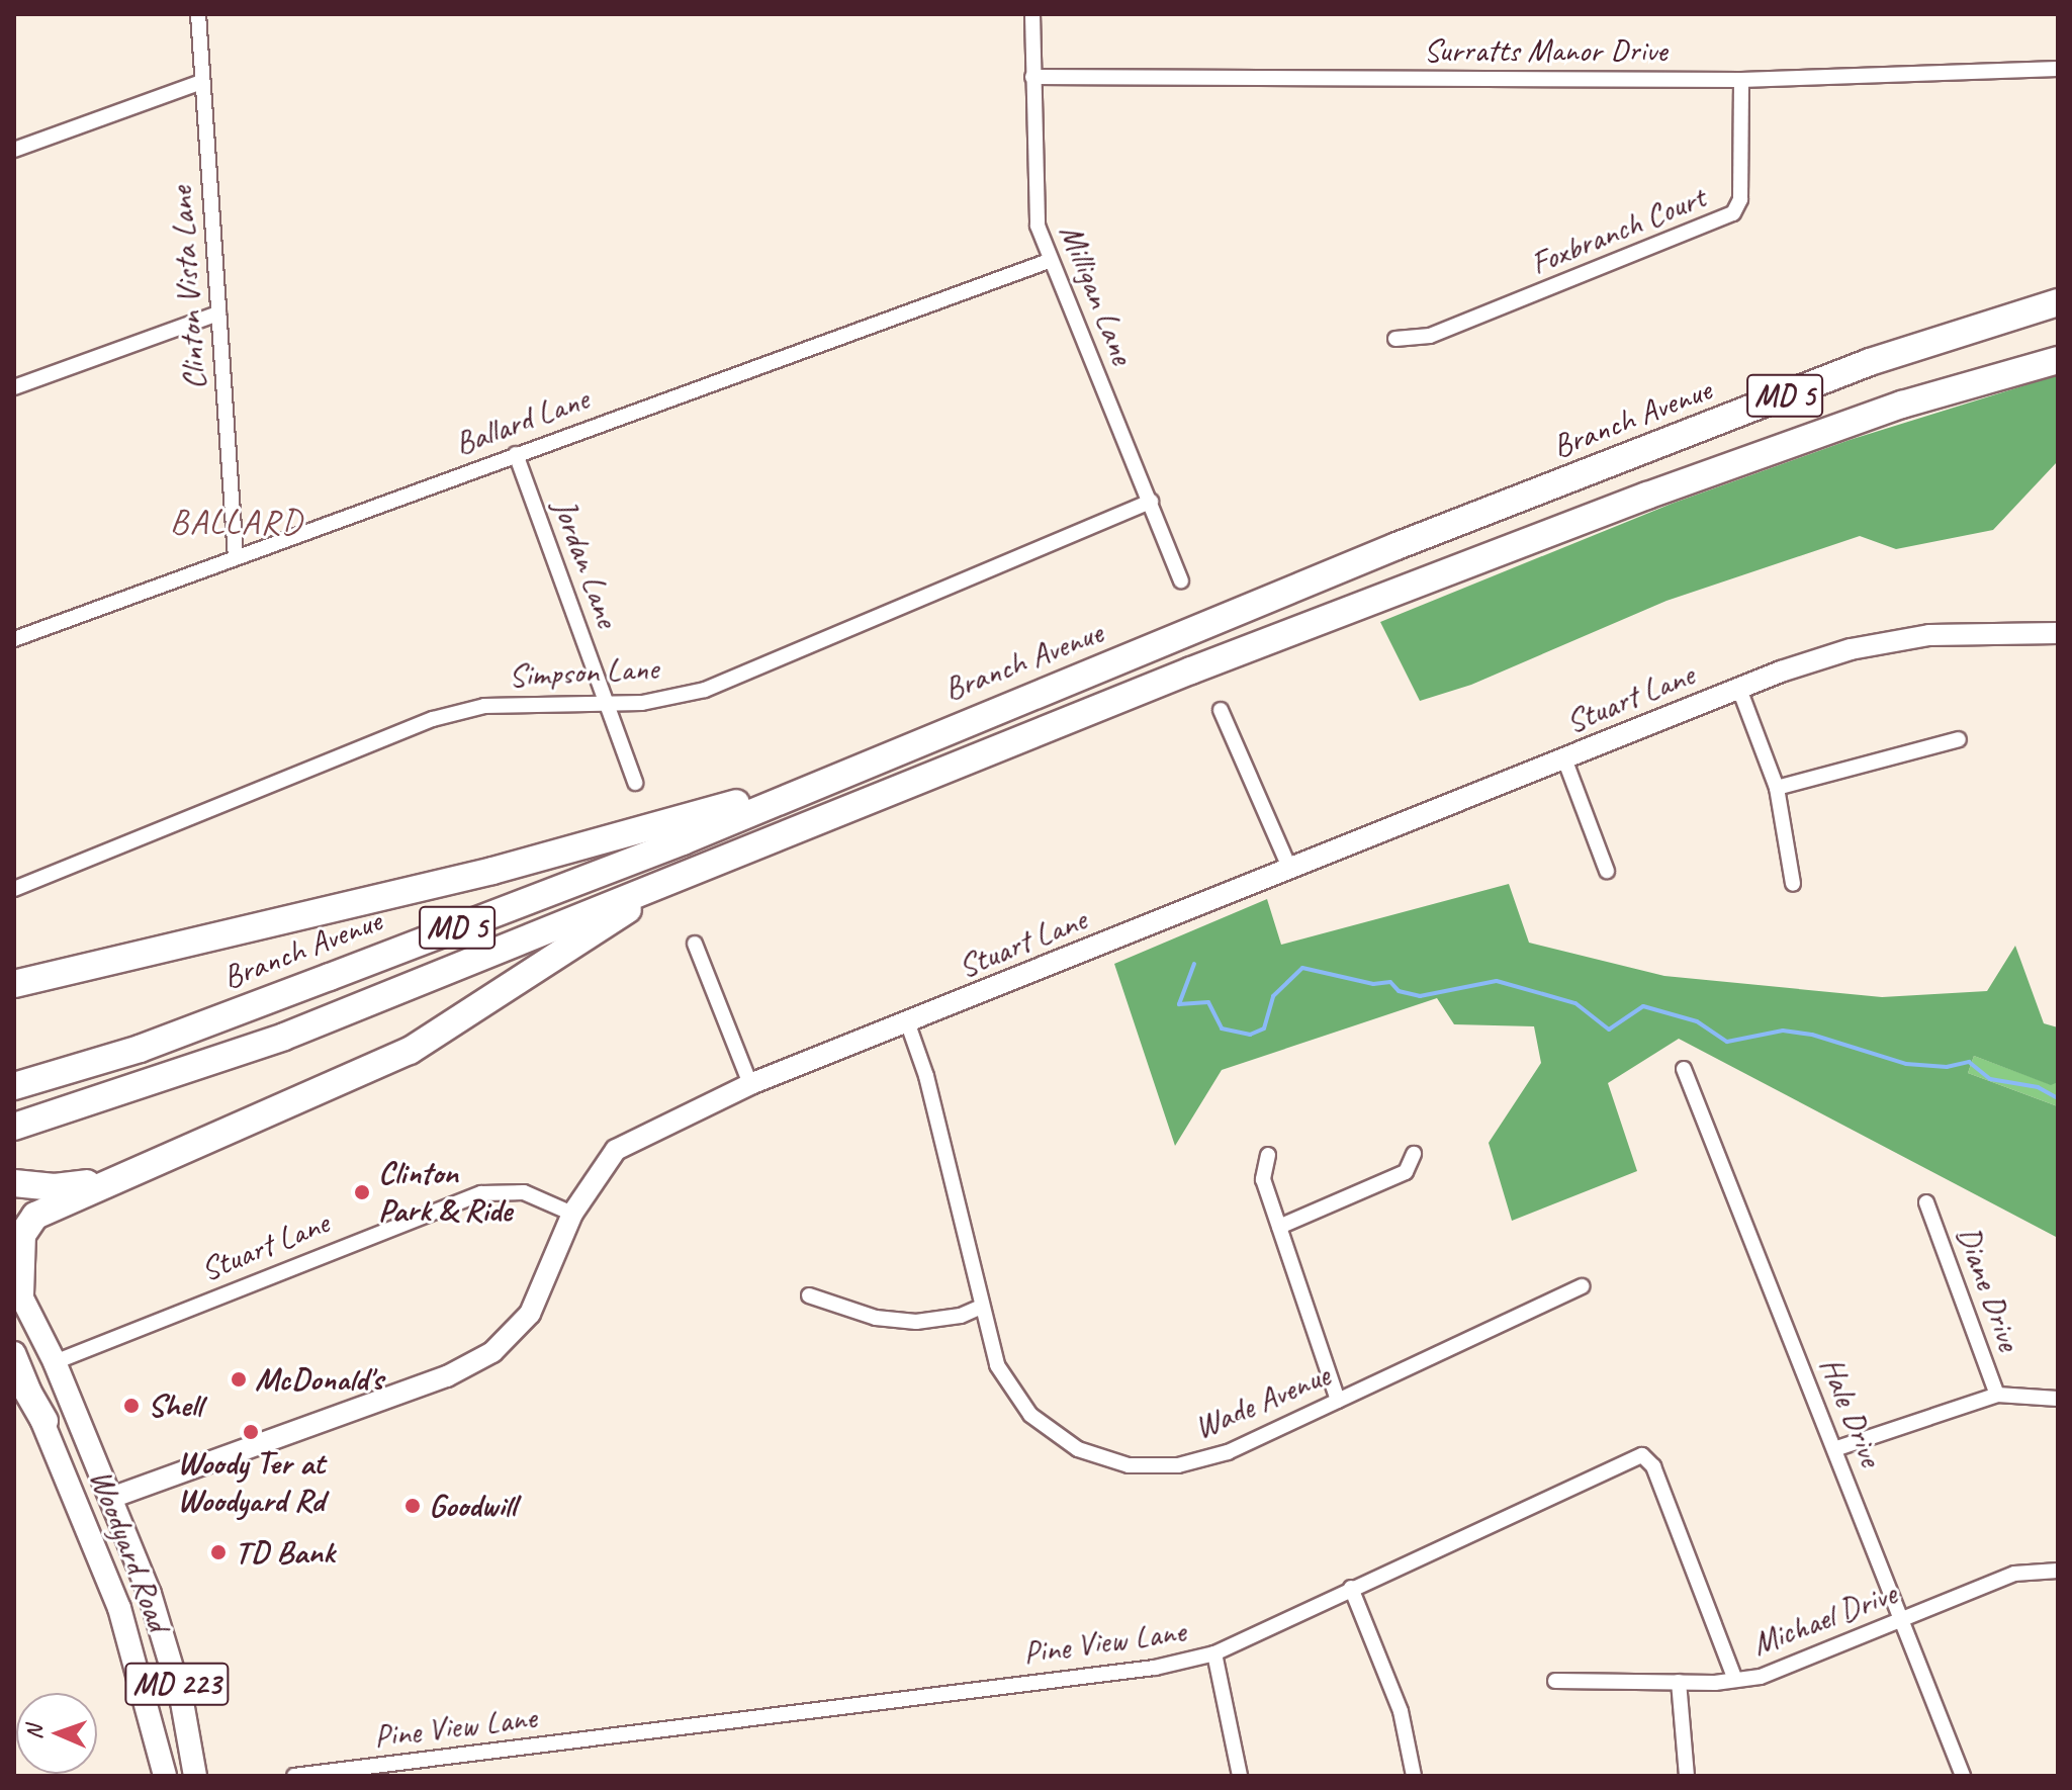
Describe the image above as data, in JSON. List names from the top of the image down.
{
  "streets": {
    "highway": ["MD 5", "Branch Avenue"],
    "main road": ["Woodyard Road", "MD 223"],
    "street": [
      "Surratts Manor Drive",
      "Foxbranch Court",
      "Clinton Vista Lane",
      "Milligan Lane",
      "Ballard Lane",
      "Jordan Lane",
      "Simpson Lane",
      "Stuart Lane",
      "Diane Drive",
      "Wade Avenue",
      "Hale Drive",
      "Michael Drive",
      "Pine View Lane"
    ]
  },
  "crossings": [
    ["Surratts Manor Drive", "Foxbranch Court"],
    ["Surratts Manor Drive", "Milligan Lane"],
    ["Clinton Vista Lane", "Ballard Lane"],
    ["Milligan Lane", "Ballard Lane"],
    ["Milligan Lane", "Simpson Lane"],
    ["Ballard Lane", "Jordan Lane"],
    ["Jordan Lane", "Simpson Lane"],
    ["Stuart Lane", "Wade Avenue"],
    ["Stuart Lane", "Woodyard Road"],
    ["Hale Drive", "Michael Drive"],
    ["Michael Drive", "Pine View Lane"]
  ],
  "districts": ["BALLARD"],
  "places": [
    "Clinton Park & Ride",
    "McDonald's",
    "Shell",
    "Woody Ter at Woodyard Rd",
    "Goodwill",
    "TD Bank"
  ],
  "north": "left"
}
